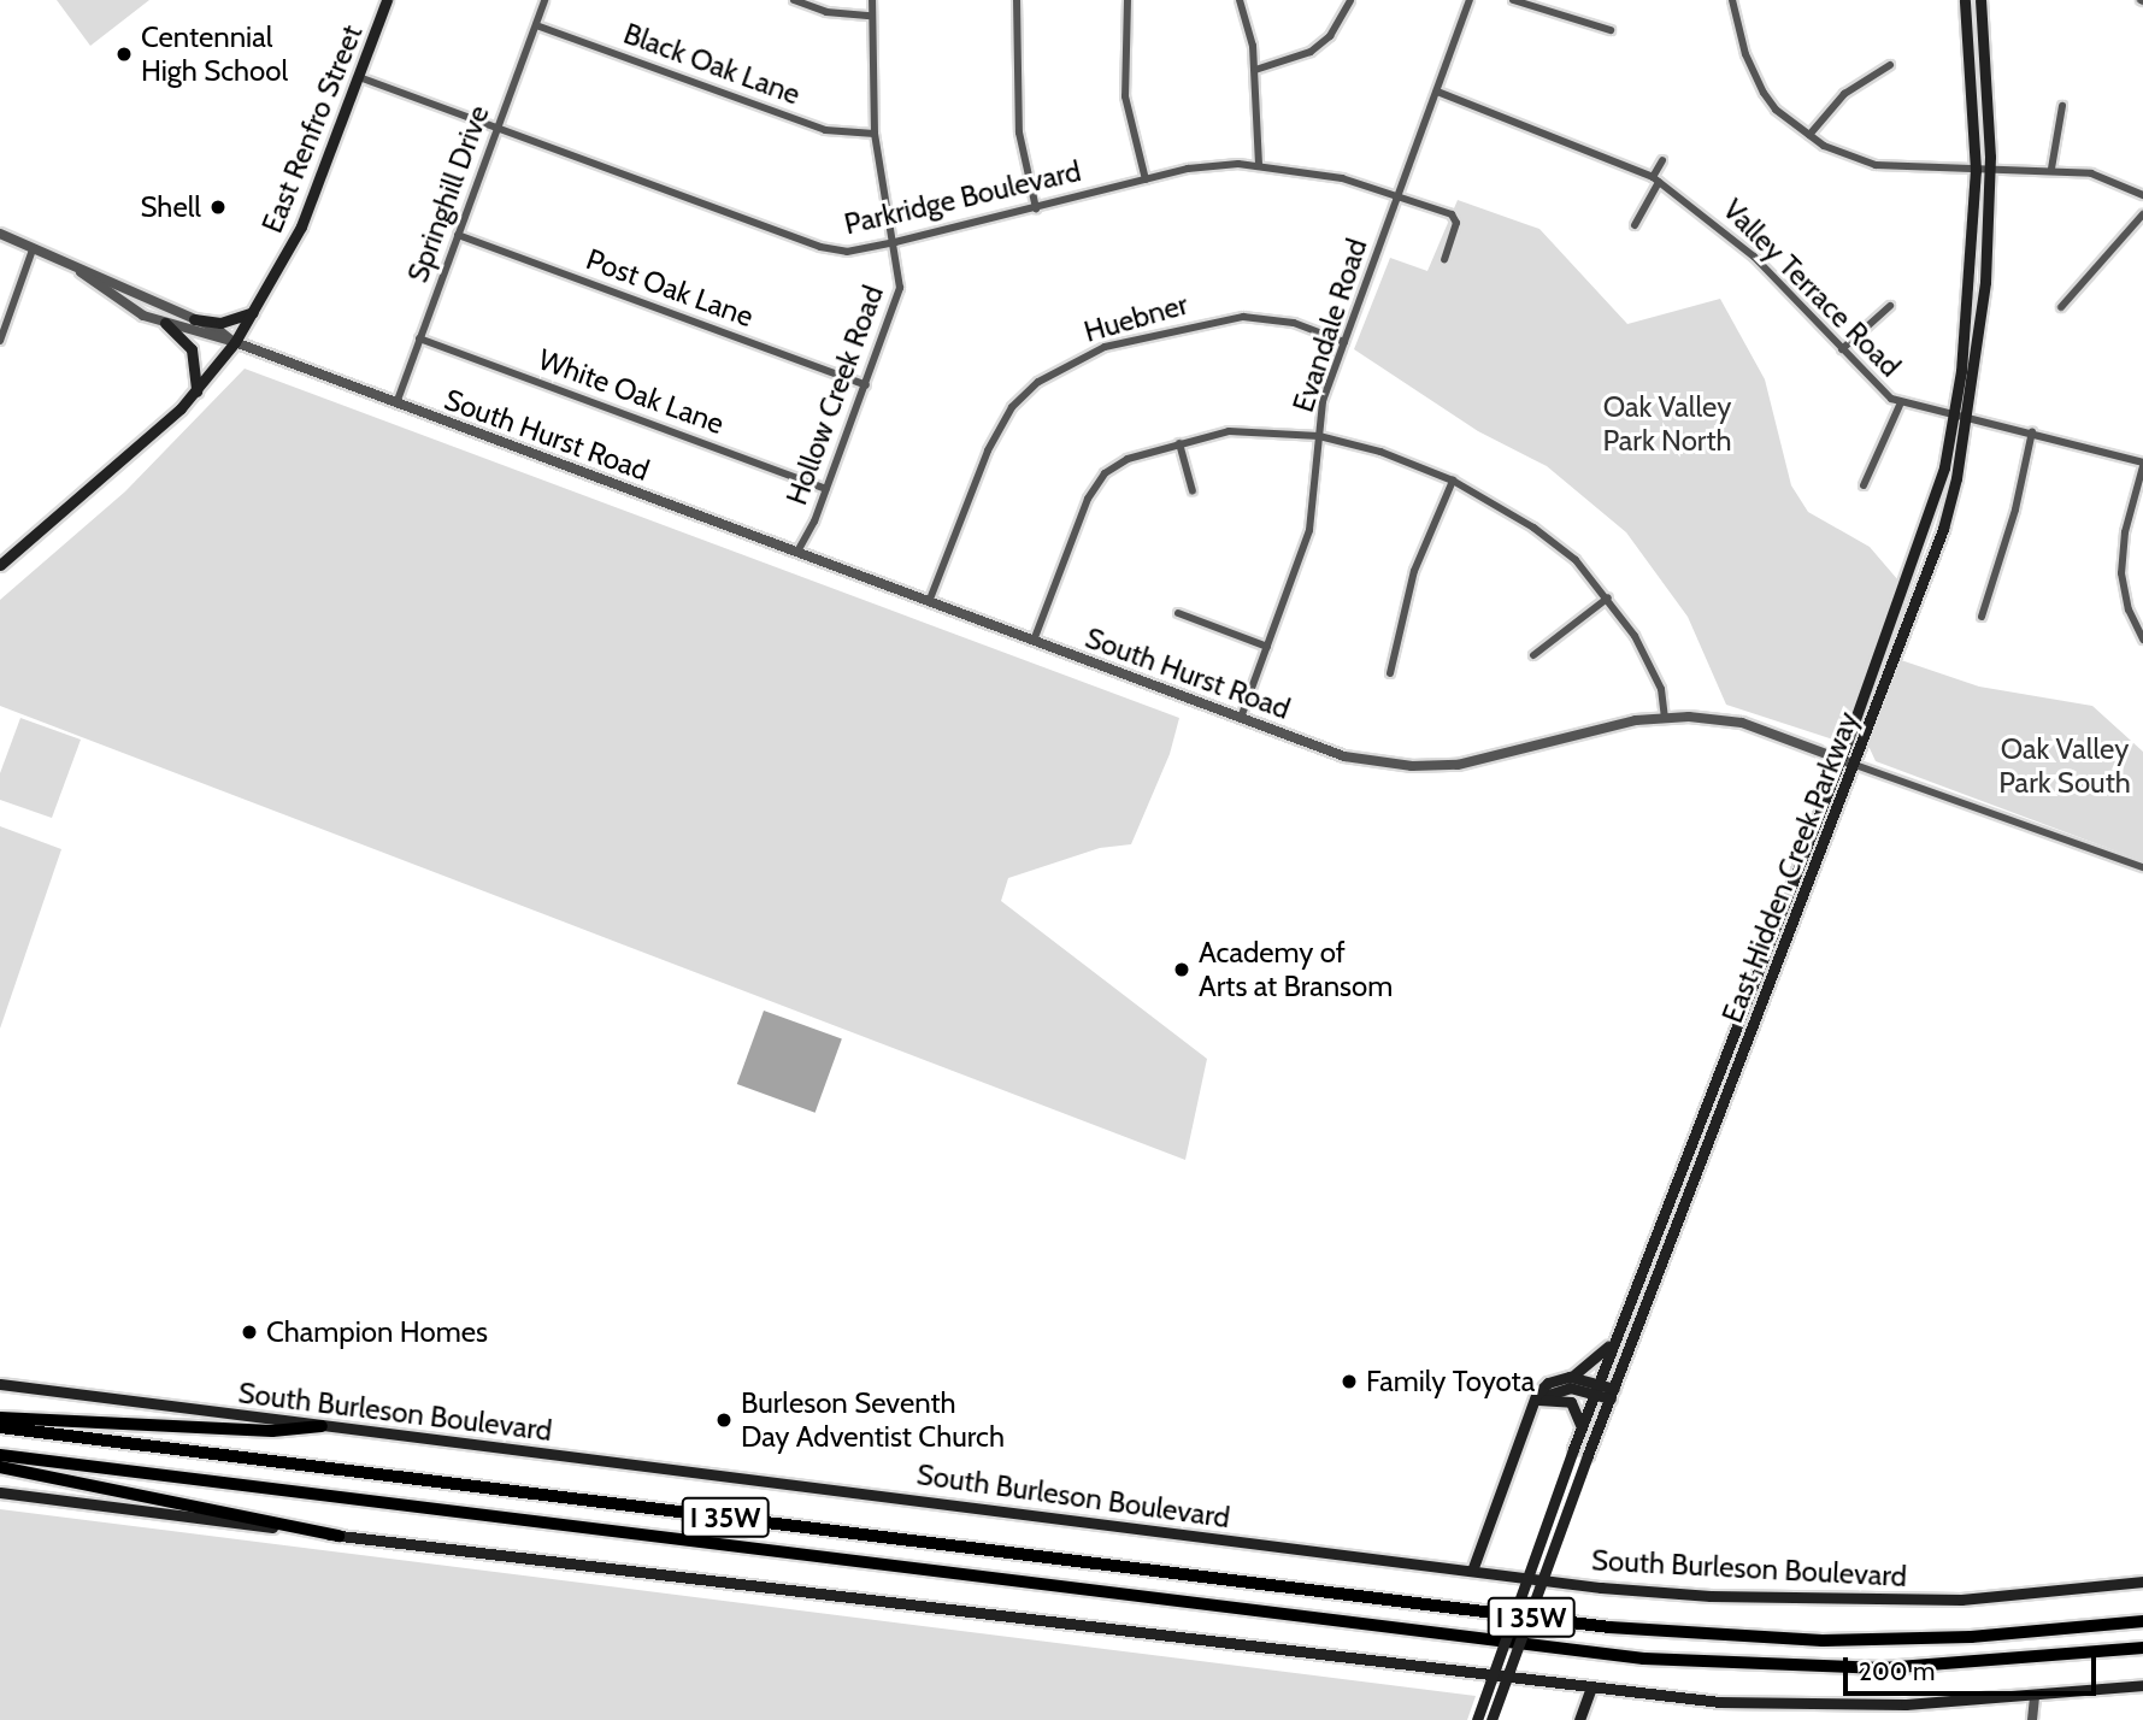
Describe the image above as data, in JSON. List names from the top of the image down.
{
  "streets": {
    "highway": ["I 35W"],
    "main road": ["East Renfro Street", "East Hidden Creek Parkway", "South Burleson Boulevard"],
    "street": [
      "Black Oak Lane",
      "Springhill Drive",
      "Parkridge Boulevard",
      "Post Oak Lane",
      "Valley Terrace Road",
      "Huebner",
      "Evandale Road",
      "White Oak Lane",
      "Hollow Creek Road",
      "South Hurst Road"
    ]
  },
  "crossings": [
    ["Black Oak Lane", "Springhill Drive"],
    ["Black Oak Lane", "Hollow Creek Road"],
    ["East Renfro Street", "Parkridge Boulevard"],
    ["East Renfro Street", "South Hurst Road"],
    ["Springhill Drive", "Parkridge Boulevard"],
    ["Springhill Drive", "Post Oak Lane"],
    ["Springhill Drive", "White Oak Lane"],
    ["Springhill Drive", "South Hurst Road"],
    ["Parkridge Boulevard", "Evandale Road"],
    ["Parkridge Boulevard", "Hollow Creek Road"],
    ["Post Oak Lane", "Hollow Creek Road"],
    ["Valley Terrace Road", "Evandale Road"],
    ["Valley Terrace Road", "East Hidden Creek Parkway"],
    ["Huebner", "Evandale Road"],
    ["Huebner", "South Hurst Road"],
    ["Evandale Road", "South Hurst Road"],
    ["White Oak Lane", "Hollow Creek Road"],
    ["Hollow Creek Road", "South Hurst Road"],
    ["South Hurst Road", "East Hidden Creek Parkway"]
  ],
  "parks": ["Oak Valley Park North", "Oak Valley Park South"],
  "places": [
    "Centennial High School",
    "Shell",
    "Academy of Arts at Bransom",
    "Champion Homes",
    "Family Toyota",
    "Burleson Seventh Day Adventist Church"
  ],
  "scale_bar": "200 m"
}
